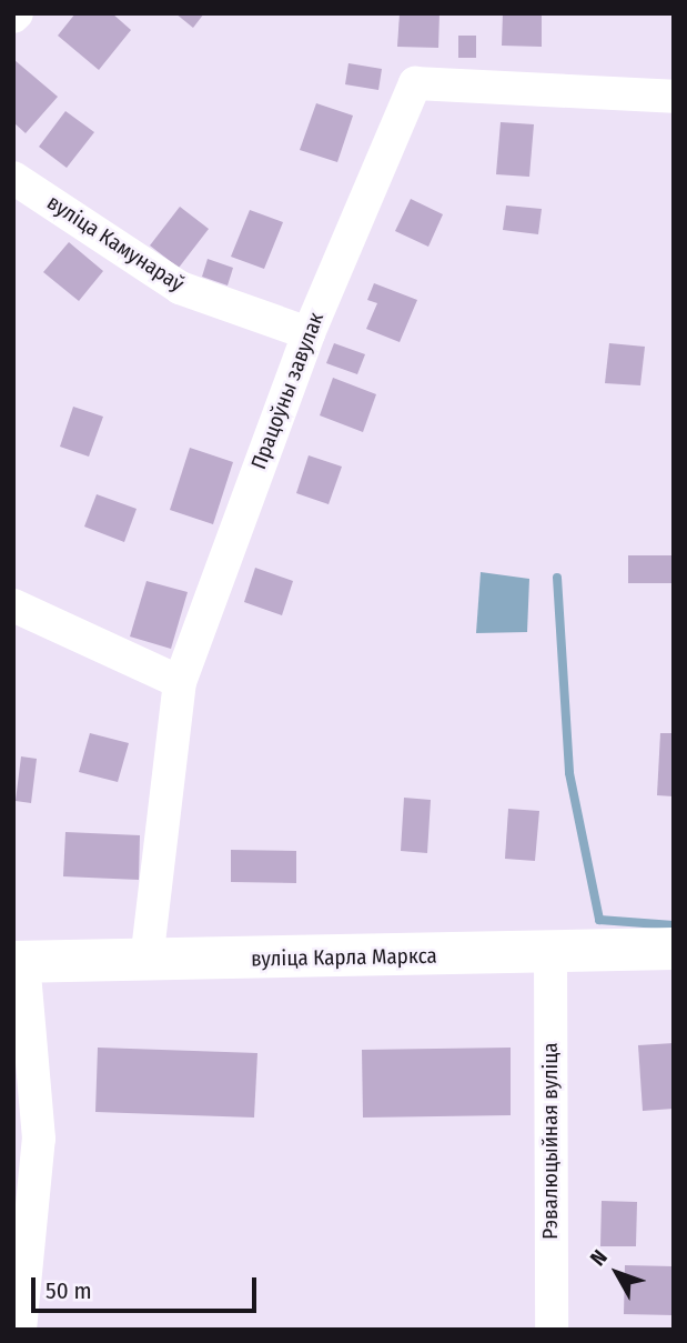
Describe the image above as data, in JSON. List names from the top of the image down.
{
  "streets": {
    "main road": ["вуліца Карла Маркса"],
    "street": ["вуліца Камунараў", "Працоўны завулак", "Рэвалюцыйная вуліца"]
  },
  "crossings": [
    ["вуліца Камунараў", "Працоўны завулак"],
    ["Працоўны завулак", "вуліца Карла Маркса"],
    ["вуліца Карла Маркса", "Рэвалюцыйная вуліца"]
  ],
  "scale_bar": "50 m",
  "north": "top left"
}
